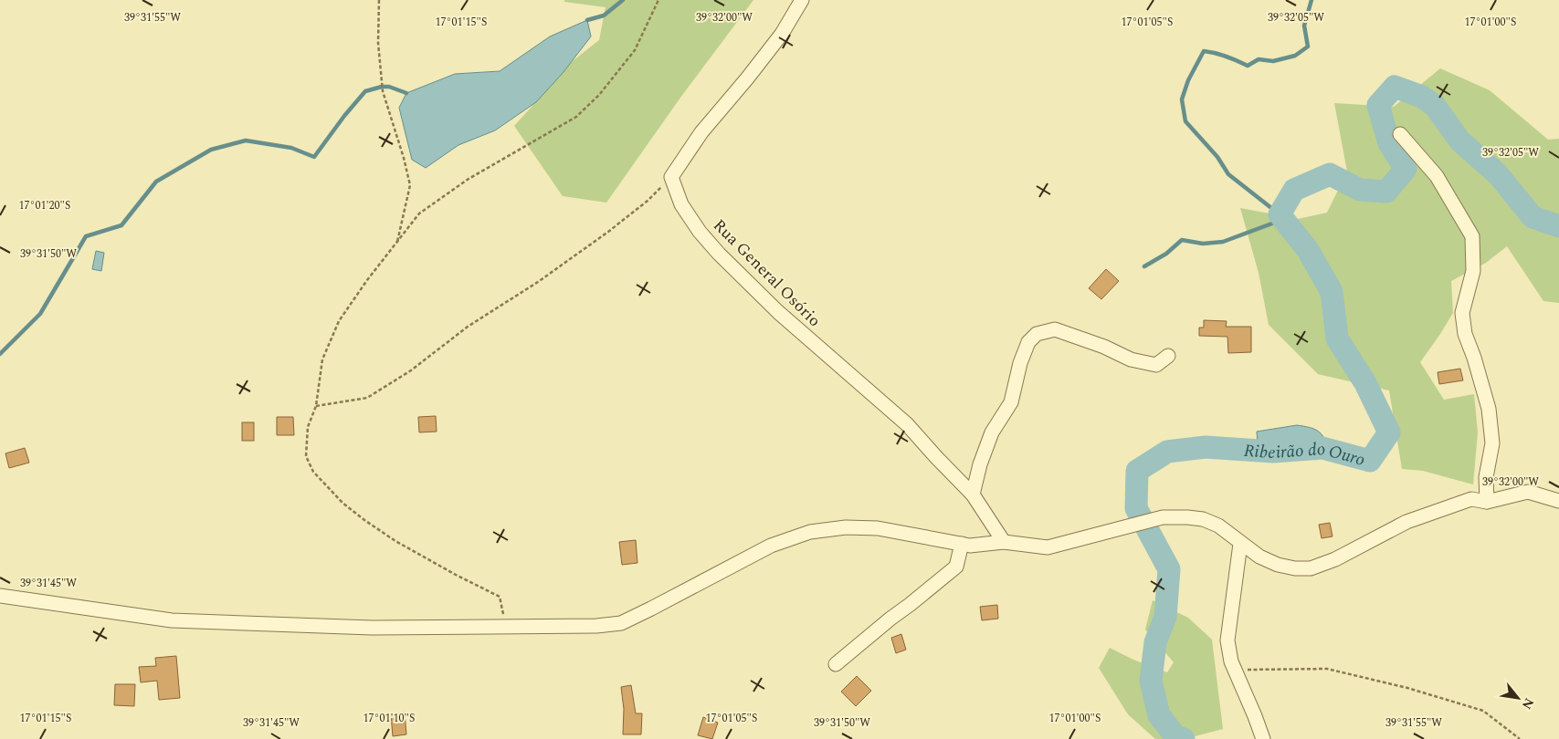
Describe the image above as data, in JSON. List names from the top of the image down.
{
  "streets": {
    "street": ["Rua General Osório"]
  },
  "water": ["Ribeirão do Ouro"],
  "north": "bottom right",
  "coordinates": [
    "39°32'00\"W",
    "39°32'05\"W",
    "39°31'55\"W",
    "17°01'15\"S",
    "17°01'05\"S",
    "17°01'00\"S",
    "17°01'20\"S",
    "39°31'50\"W",
    "39°31'45\"W",
    "17°01'10\"S"
  ]
}
